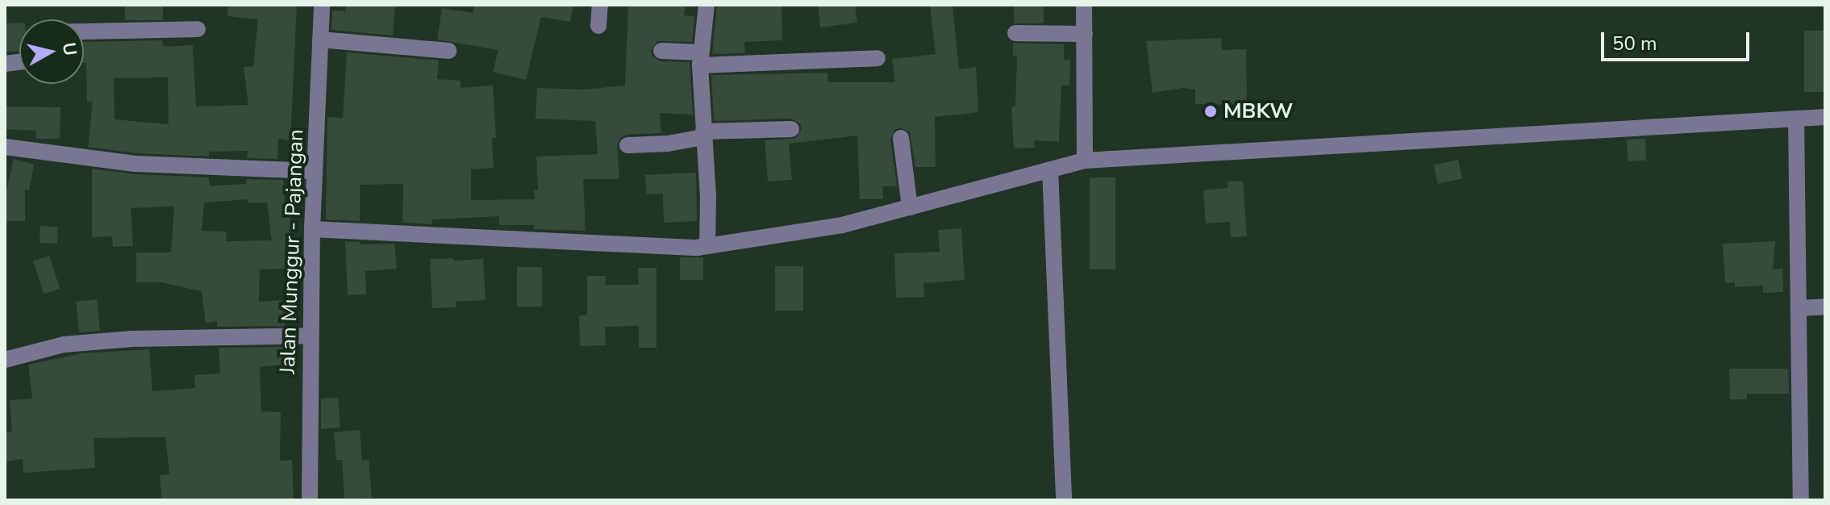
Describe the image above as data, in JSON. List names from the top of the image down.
{
  "streets": {
    "street": ["Jalan Munggur - Pajangan"]
  },
  "places": ["MBKW"],
  "scale_bar": "50 m",
  "north": "right"
}
